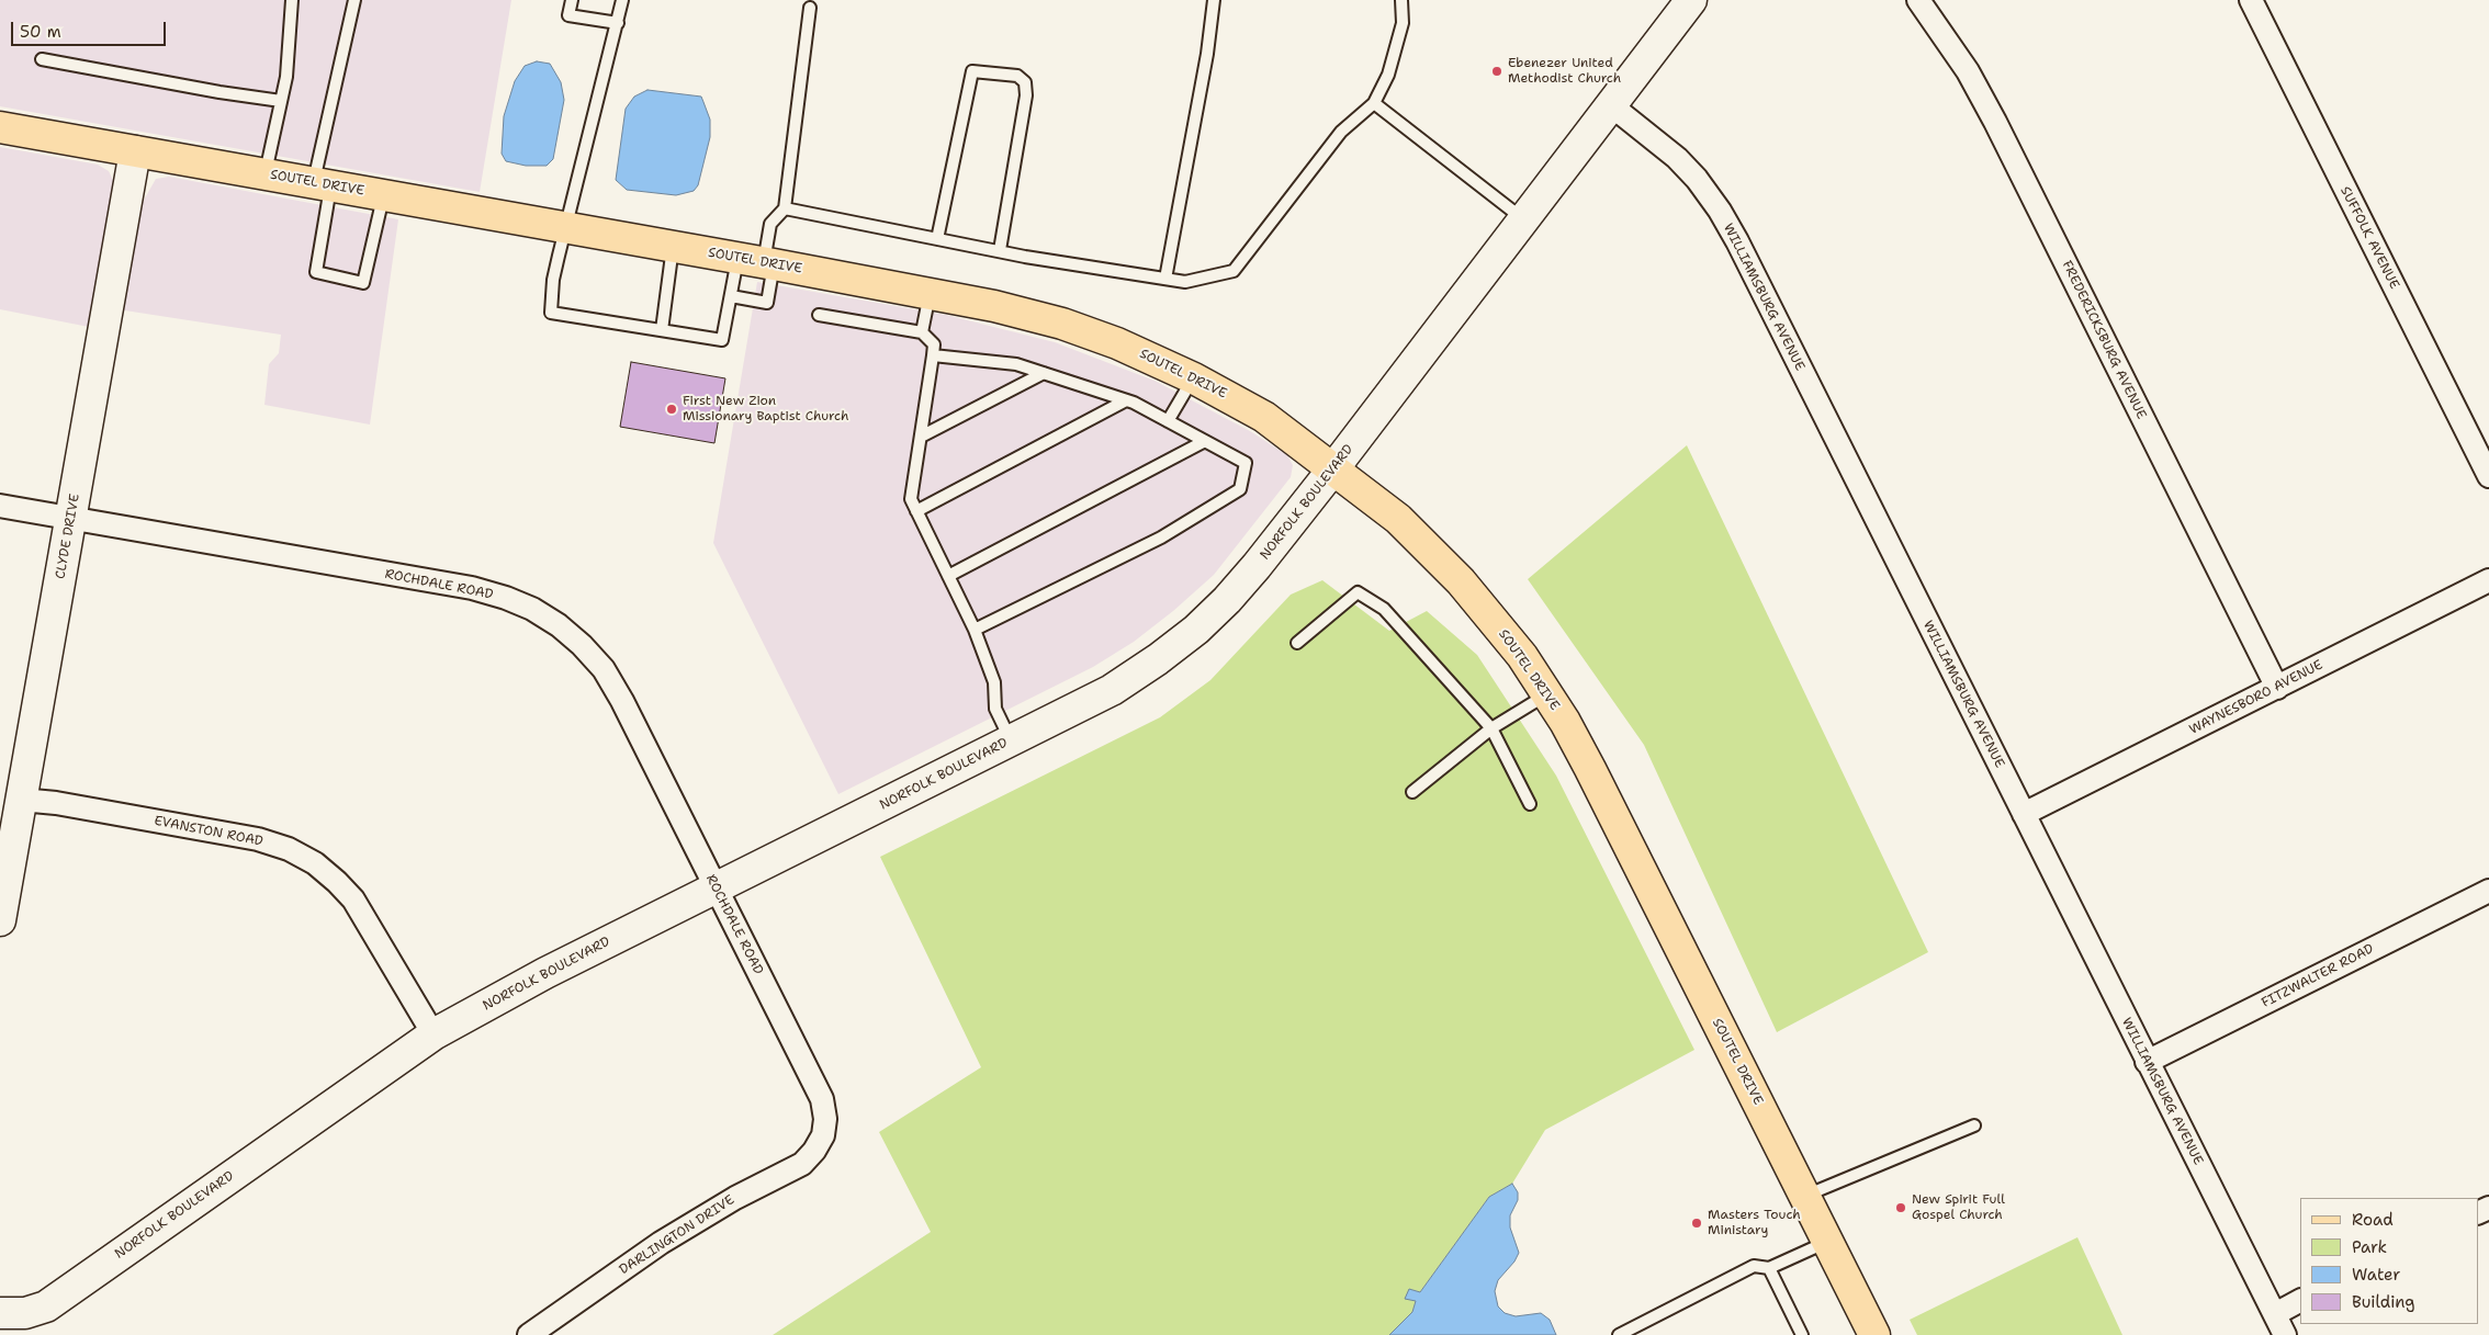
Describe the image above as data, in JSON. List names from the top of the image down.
{
  "streets": {
    "main road": ["SOUTEL DRIVE"],
    "street": [
      "SUFFOLK AVENUE",
      "WILLIAMSBURG AVENUE",
      "FREDERICKSBURG AVENUE",
      "NORFOLK BOULEVARD",
      "CLYDE DRIVE",
      "ROCHDALE ROAD",
      "WAYNESBORO AVENUE",
      "EVANSTON ROAD",
      "FITZWALTER ROAD",
      "DARLINGTON DRIVE"
    ]
  },
  "crossings": [
    ["SOUTEL DRIVE", "NORFOLK BOULEVARD"],
    ["SOUTEL DRIVE", "CLYDE DRIVE"],
    ["WILLIAMSBURG AVENUE", "NORFOLK BOULEVARD"],
    ["WILLIAMSBURG AVENUE", "WAYNESBORO AVENUE"],
    ["WILLIAMSBURG AVENUE", "FITZWALTER ROAD"],
    ["FREDERICKSBURG AVENUE", "WAYNESBORO AVENUE"],
    ["NORFOLK BOULEVARD", "ROCHDALE ROAD"],
    ["NORFOLK BOULEVARD", "EVANSTON ROAD"],
    ["CLYDE DRIVE", "ROCHDALE ROAD"],
    ["CLYDE DRIVE", "EVANSTON ROAD"],
    ["ROCHDALE ROAD", "DARLINGTON DRIVE"]
  ],
  "places": [
    "Ebenezer United Methodist Church",
    "First New Zion Missionary Baptist Church",
    "New Spirit Full Gospel Church",
    "Masters Touch Ministary"
  ],
  "legend": [
    "Road",
    "Park",
    "Water",
    "Building"
  ],
  "scale_bar": "50 m"
}
